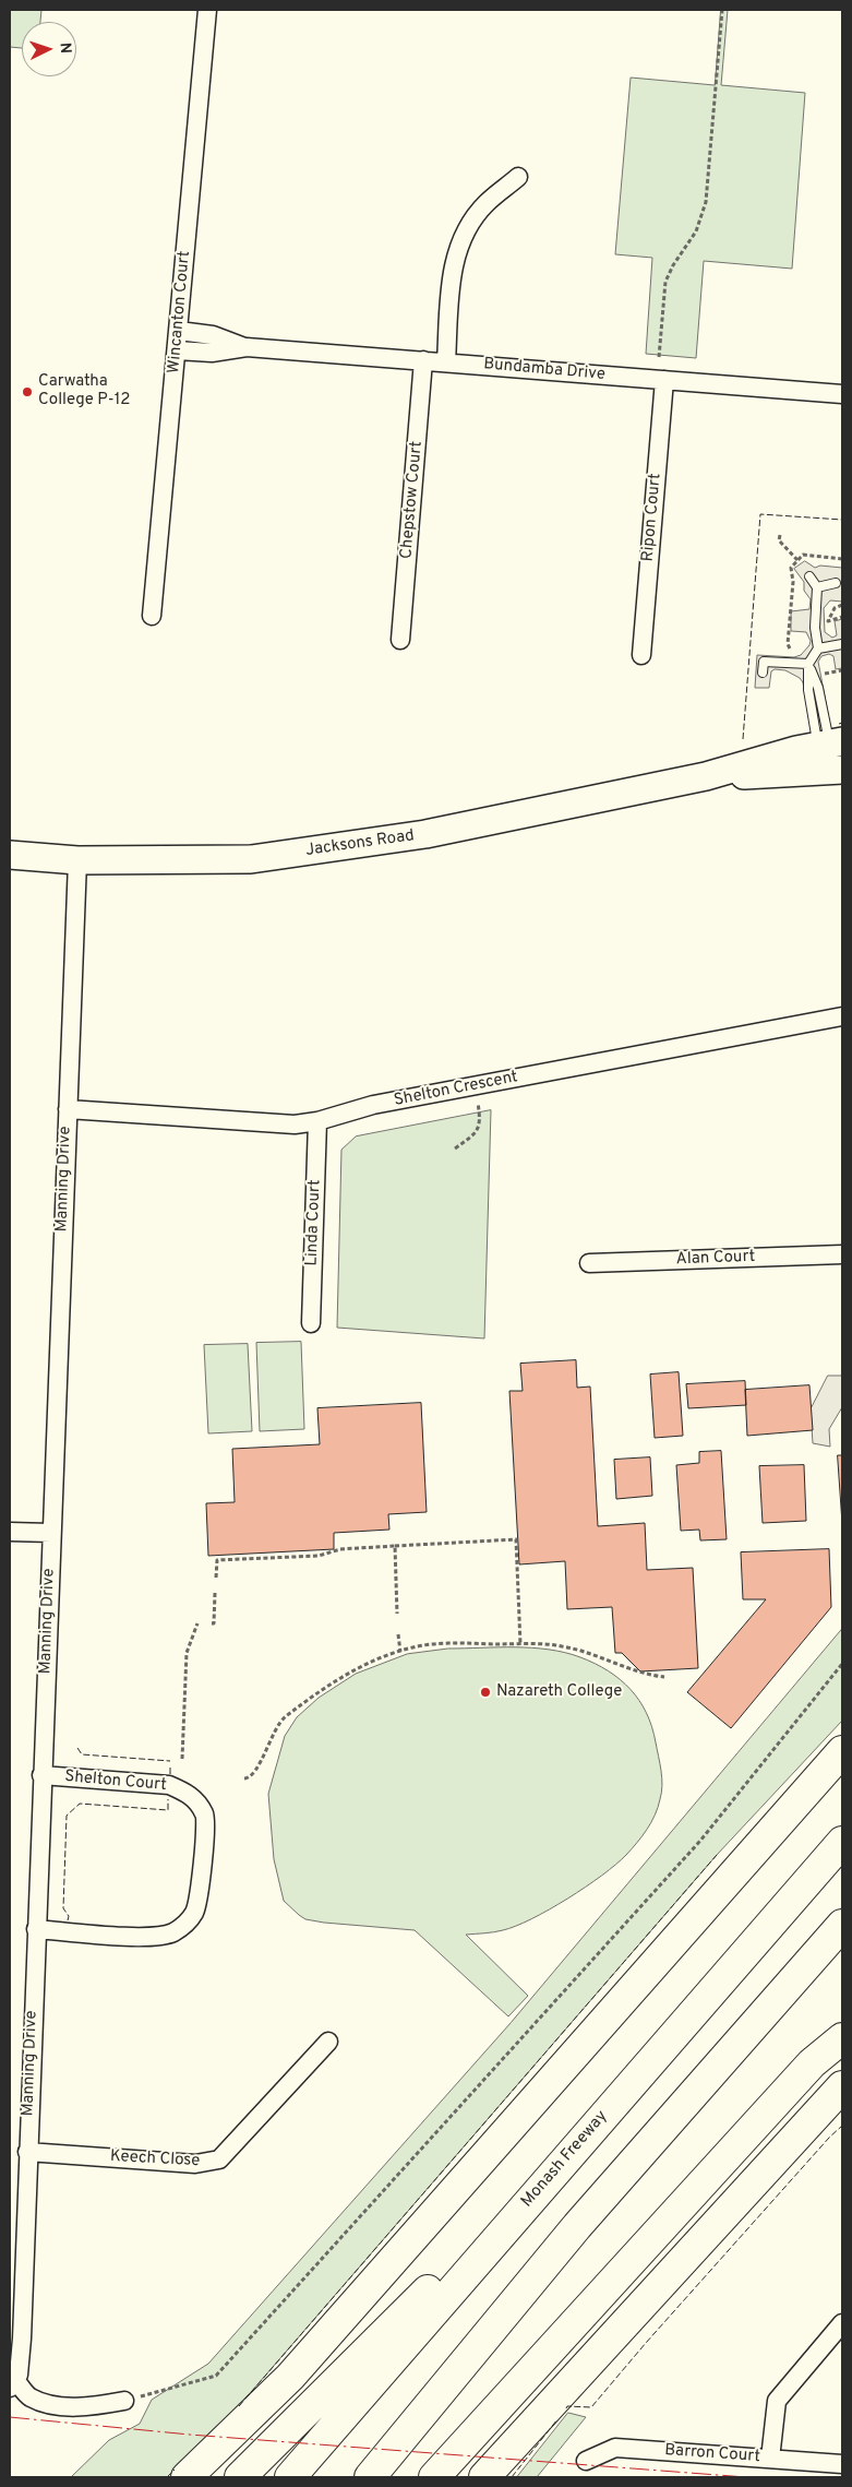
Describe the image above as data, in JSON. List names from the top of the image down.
{
  "streets": {
    "highway": ["Monash Freeway"],
    "main road": ["Jacksons Road"],
    "street": [
      "Wincanton Court",
      "Bundamba Drive",
      "Chepstow Court",
      "Ripon Court",
      "Shelton Crescent",
      "Manning Drive",
      "Linda Court",
      "Alan Court",
      "Shelton Court",
      "Keech Close",
      "Barron Court"
    ]
  },
  "crossings": [
    ["Wincanton Court", "Bundamba Drive"],
    ["Bundamba Drive", "Chepstow Court"],
    ["Bundamba Drive", "Ripon Court"],
    ["Jacksons Road", "Manning Drive"],
    ["Shelton Crescent", "Manning Drive"],
    ["Shelton Crescent", "Linda Court"],
    ["Manning Drive", "Shelton Court"],
    ["Manning Drive", "Keech Close"]
  ],
  "places": ["Carwatha College P-12", "Nazareth College"],
  "north": "right"
}
